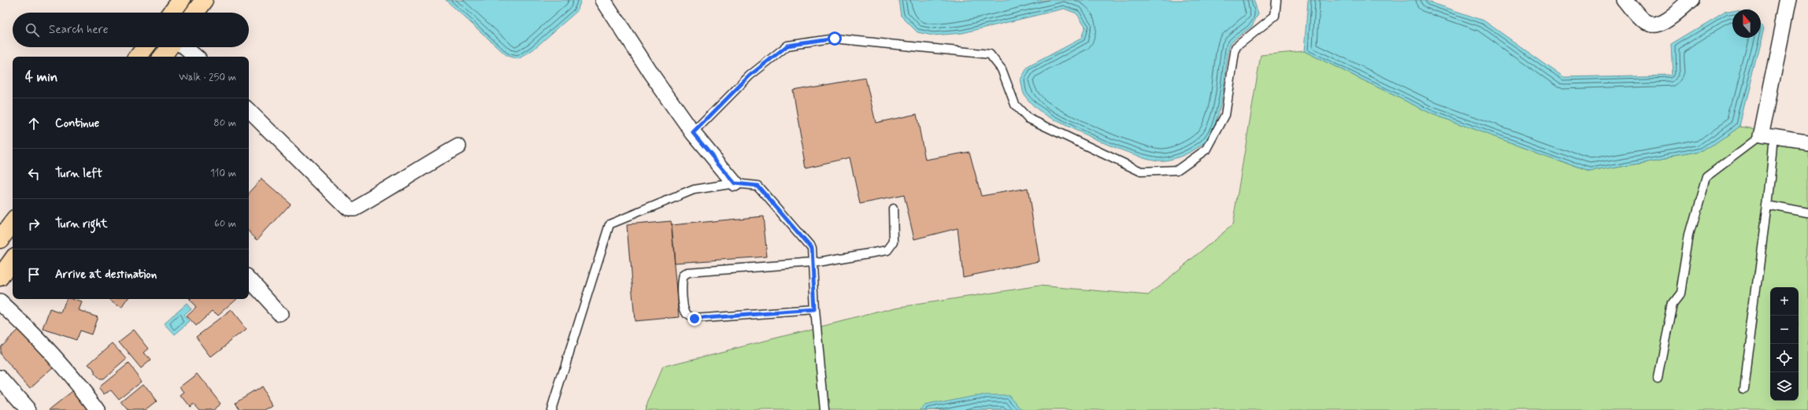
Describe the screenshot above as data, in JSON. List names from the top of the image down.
{
  "north": "top",
  "page": {
    "search": "Search here",
    "heading": ["4 min", "Walk · 250 m"],
    "list": [
      ["Continue", "80 m"],
      ["Turn left", "110 m"],
      ["Turn right", "60 m"],
      "Arrive at destination"
    ],
    "map_buttons": ["+", "−"]
  }
}
